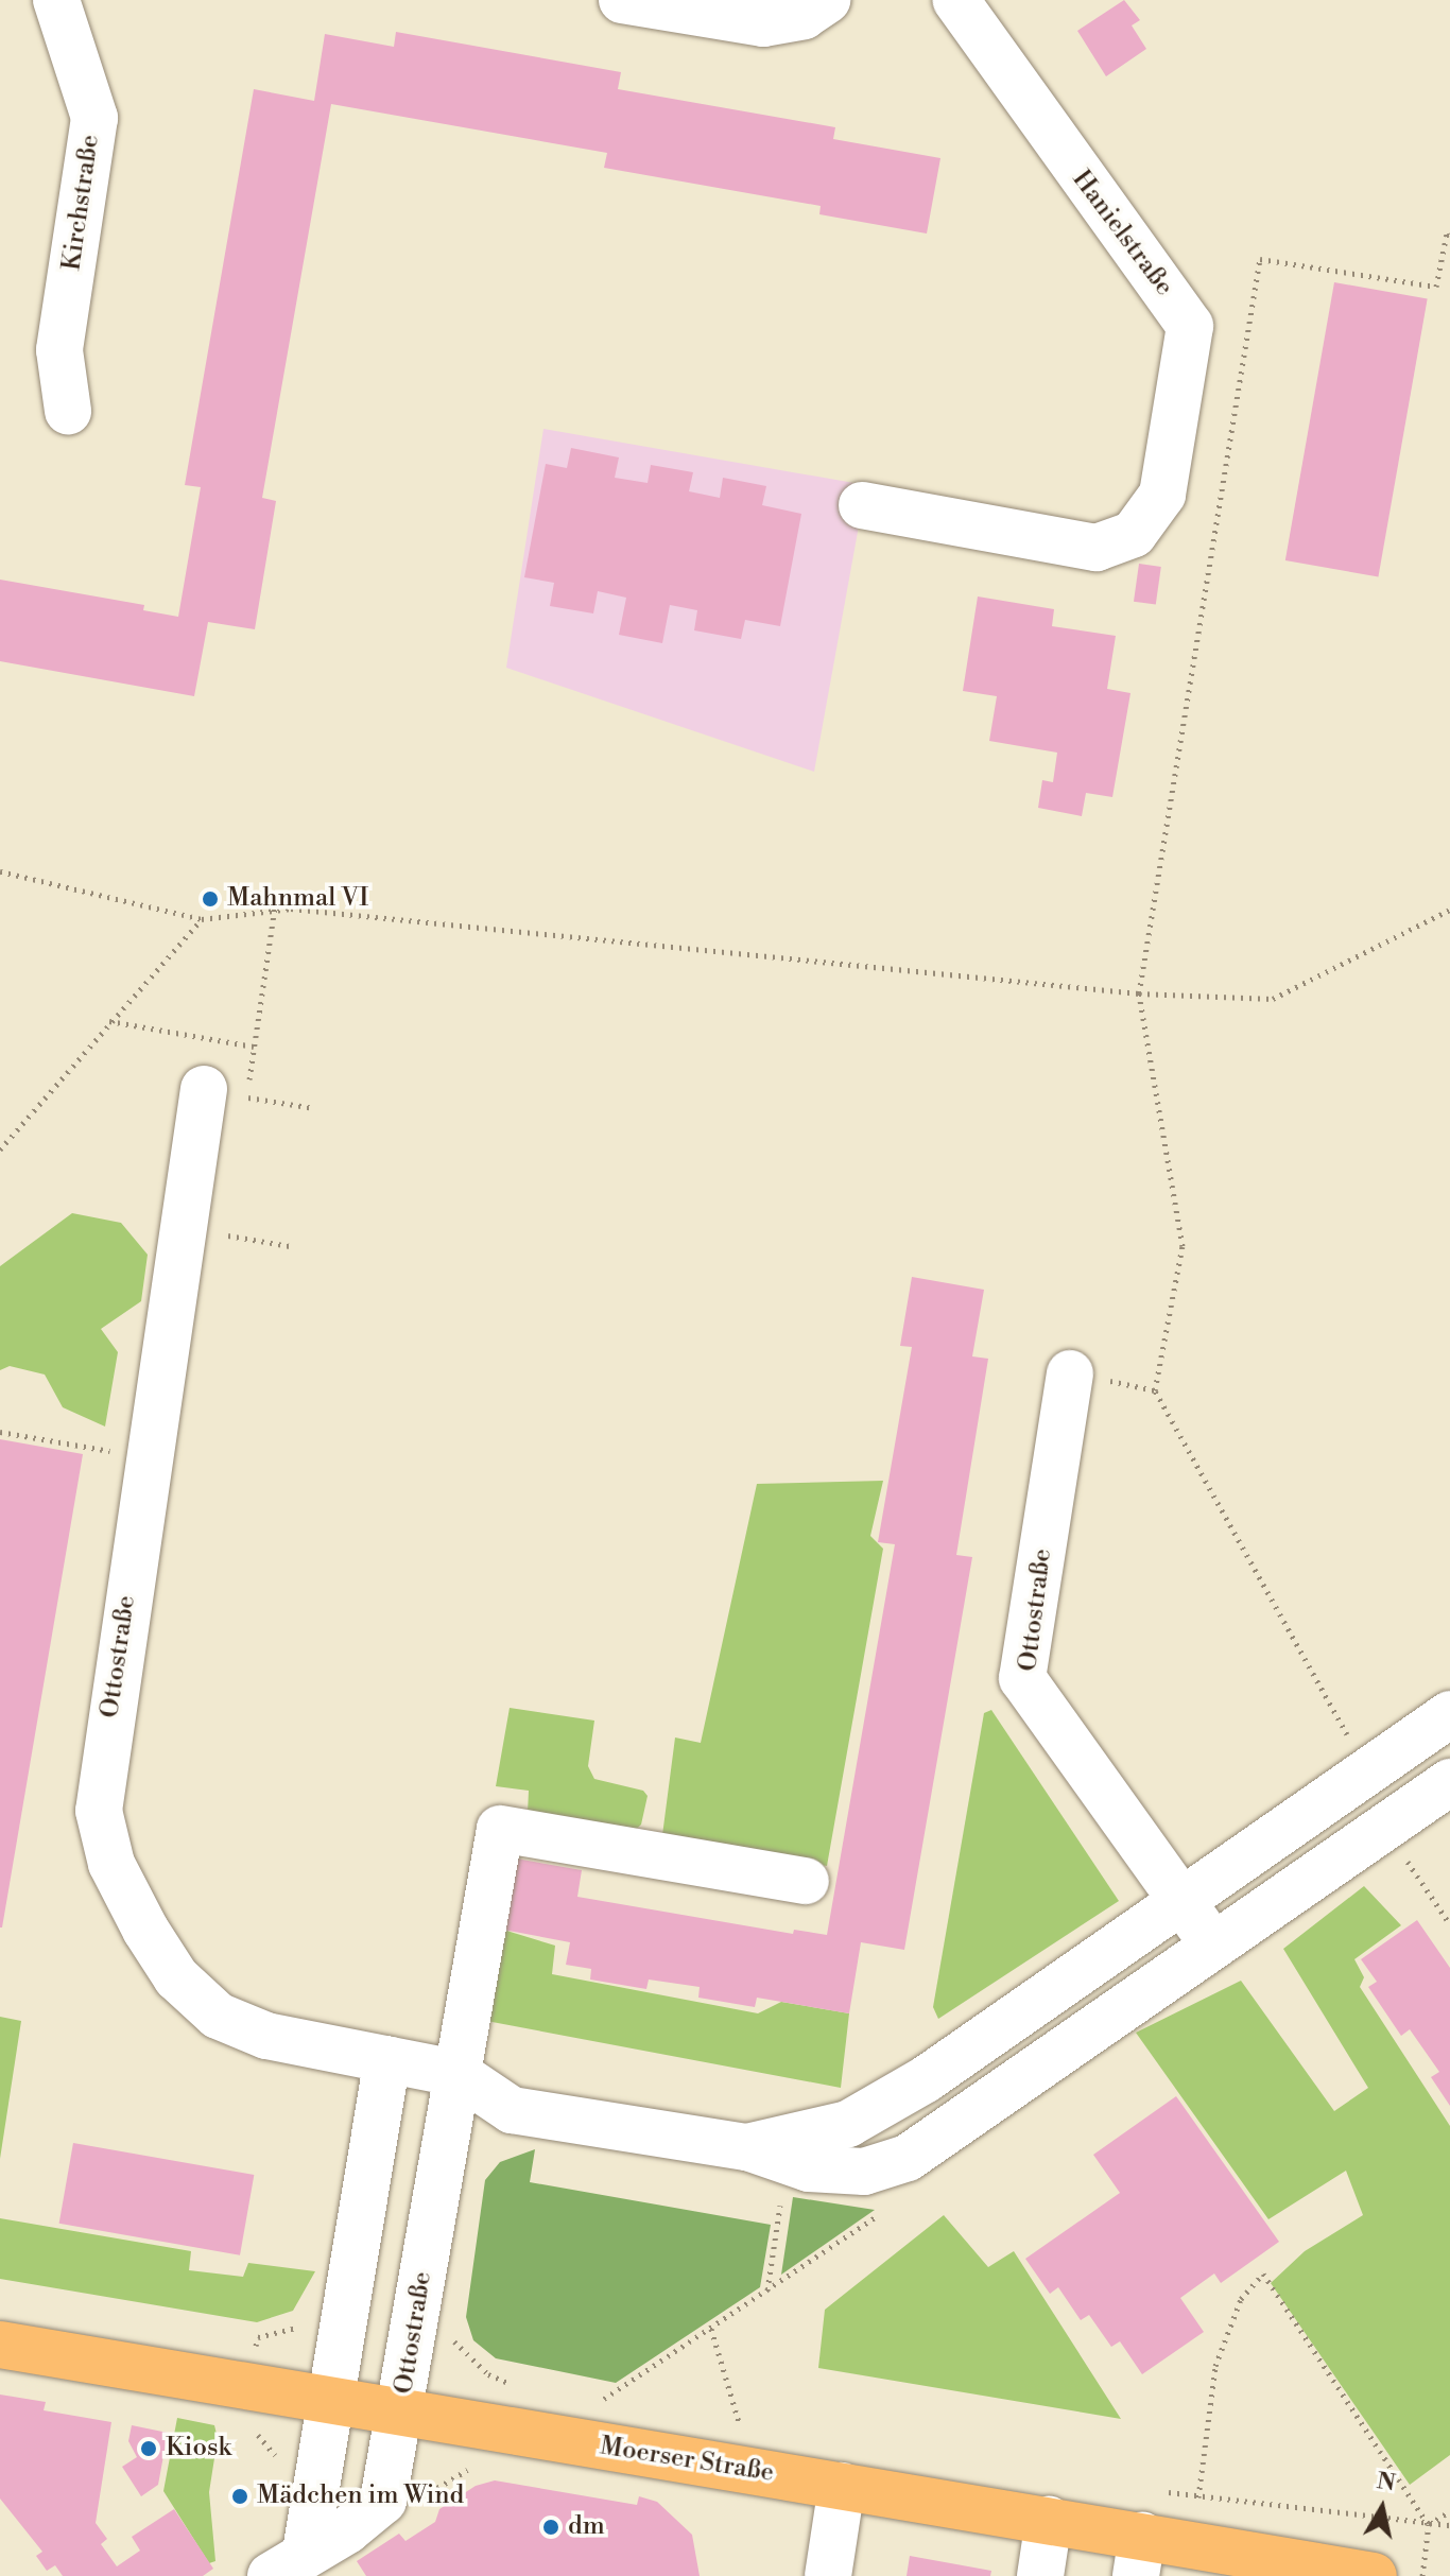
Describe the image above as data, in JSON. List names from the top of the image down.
{
  "streets": {
    "main road": ["Moerser Straße"],
    "street": ["Kirchstraße", "Hanielstraße", "Ottostraße"]
  },
  "crossings": [
    ["Ottostraße", "Moerser Straße"]
  ],
  "places": [
    "Mahnmal VI",
    "Kiosk",
    "Mädchen im Wind",
    "dm"
  ],
  "north": "top"
}
